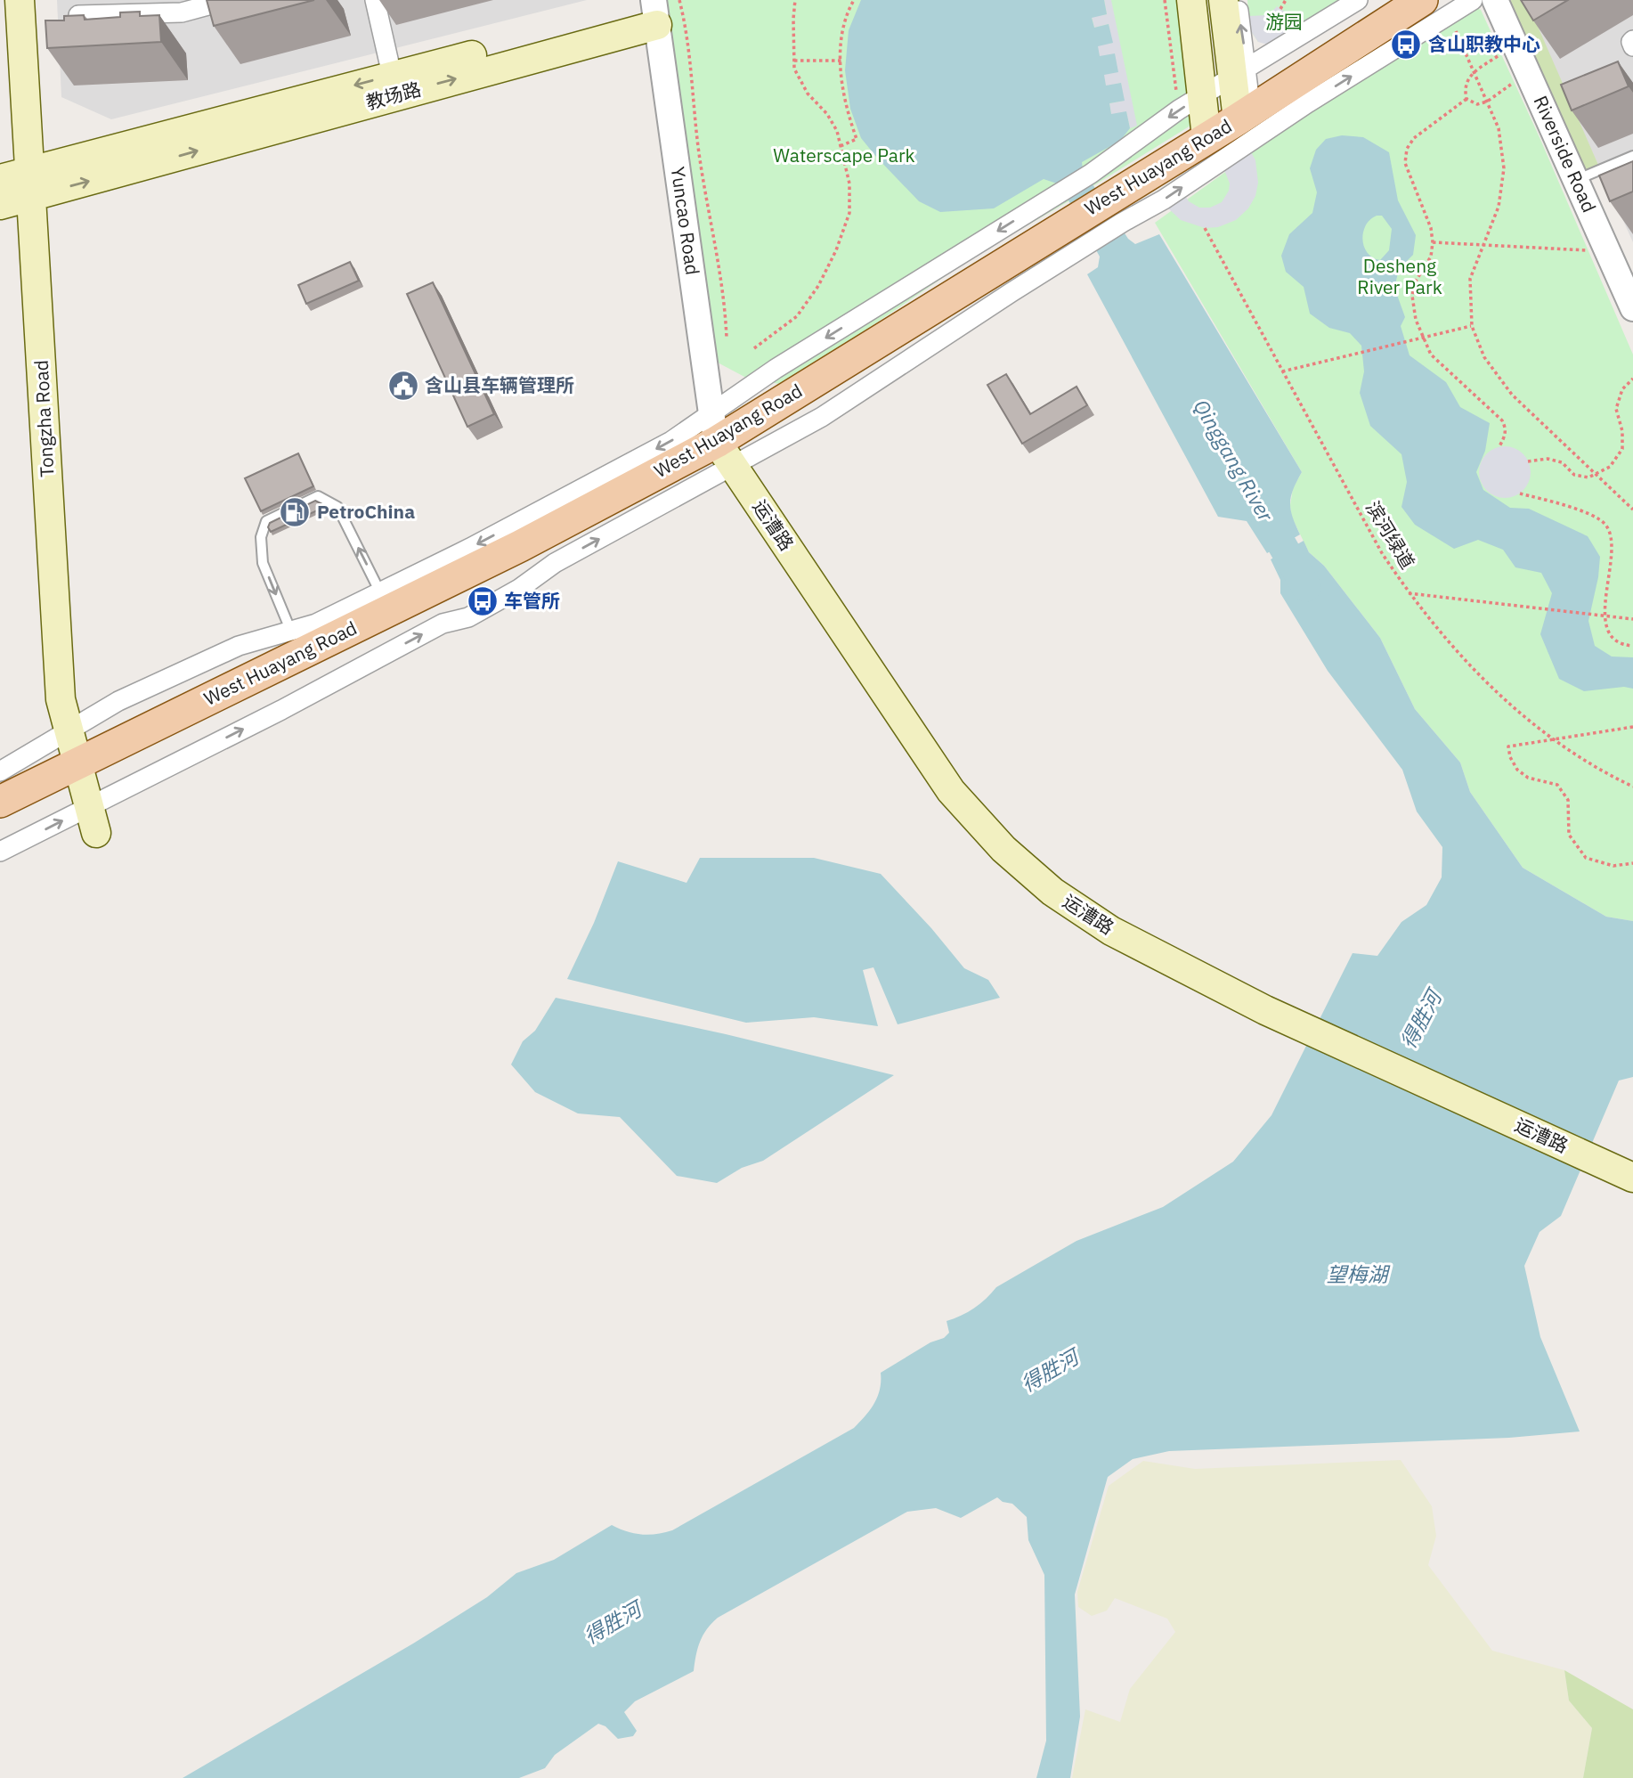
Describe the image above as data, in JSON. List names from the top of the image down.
{
  "streets": {
    "main road": [
      "教场路",
      "West Huayang Road",
      "Tongzha Road",
      "运漕路"
    ],
    "street": ["Riverside Road", "Yuncao Road"],
    "path": ["滨河绿道"]
  },
  "crossings": [
    ["教场路", "Yuncao Road"],
    ["教场路", "Tongzha Road"],
    ["West Huayang Road", "Yuncao Road"],
    ["West Huayang Road", "Tongzha Road"],
    ["West Huayang Road", "运漕路"],
    ["Yuncao Road", "运漕路"]
  ],
  "water": ["Qinggang River", "得胜河", "望梅湖"],
  "parks": ["游园", "Waterscape Park", "Desheng River Park"],
  "places": {
    "bus stop": ["含山职教中心", "车管所"],
    "public building": ["含山县车辆管理所"],
    "fuel station": ["PetroChina"]
  }
}
